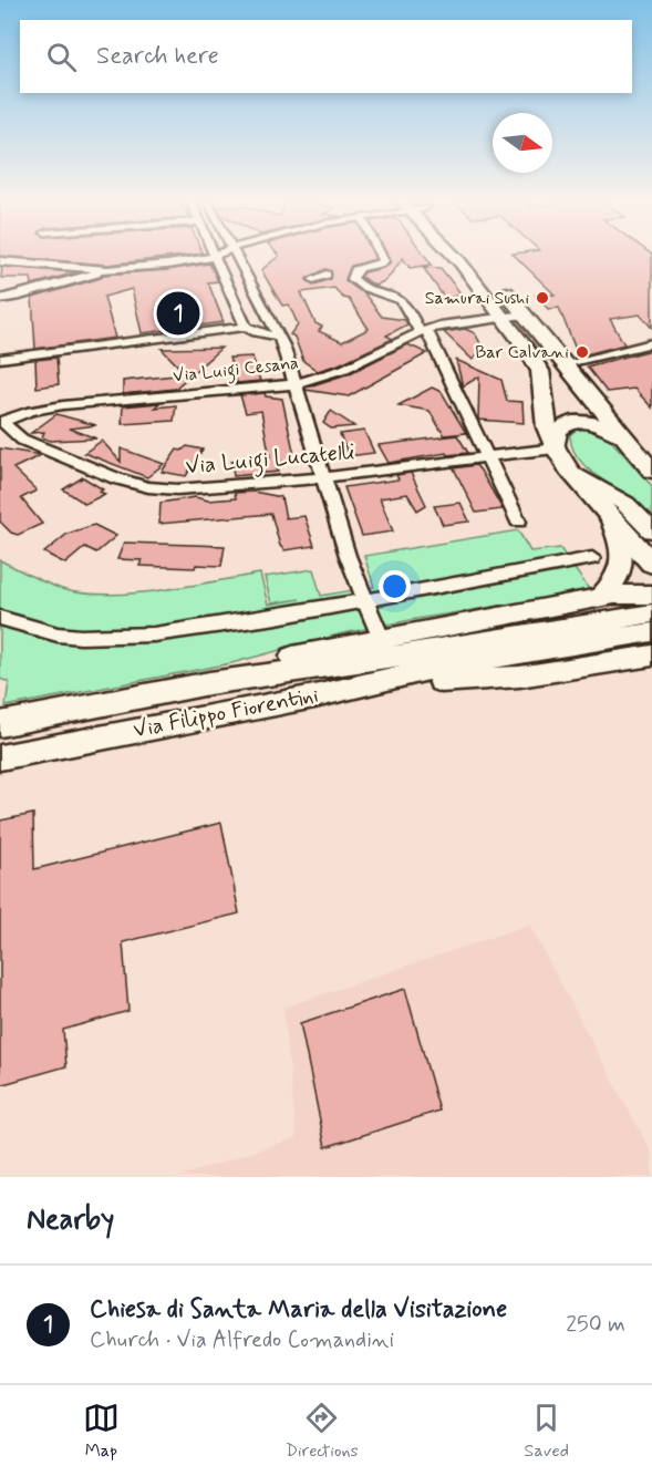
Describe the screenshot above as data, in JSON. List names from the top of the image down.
{
  "streets": {
    "main road": ["Via Filippo Fiorentini"],
    "street": ["Via Luigi Cesana", "Via Luigi Lucatelli"]
  },
  "crossings": [
    ["Via Luigi Cesana", "Via Luigi Lucatelli"]
  ],
  "places": ["Samurai Sushi", "Bar Calvani"],
  "north": "right",
  "page": {
    "search": "Search here",
    "pins": "1",
    "heading": "Nearby",
    "list": [
      {
        "mark": "1",
        "name": "Chiesa di Santa Maria della Visitazione",
        "note": "Church · Via Alfredo Comandini",
        "value": "250 m"
      }
    ],
    "nav": ["Map", "Directions", "Saved"]
  }
}
